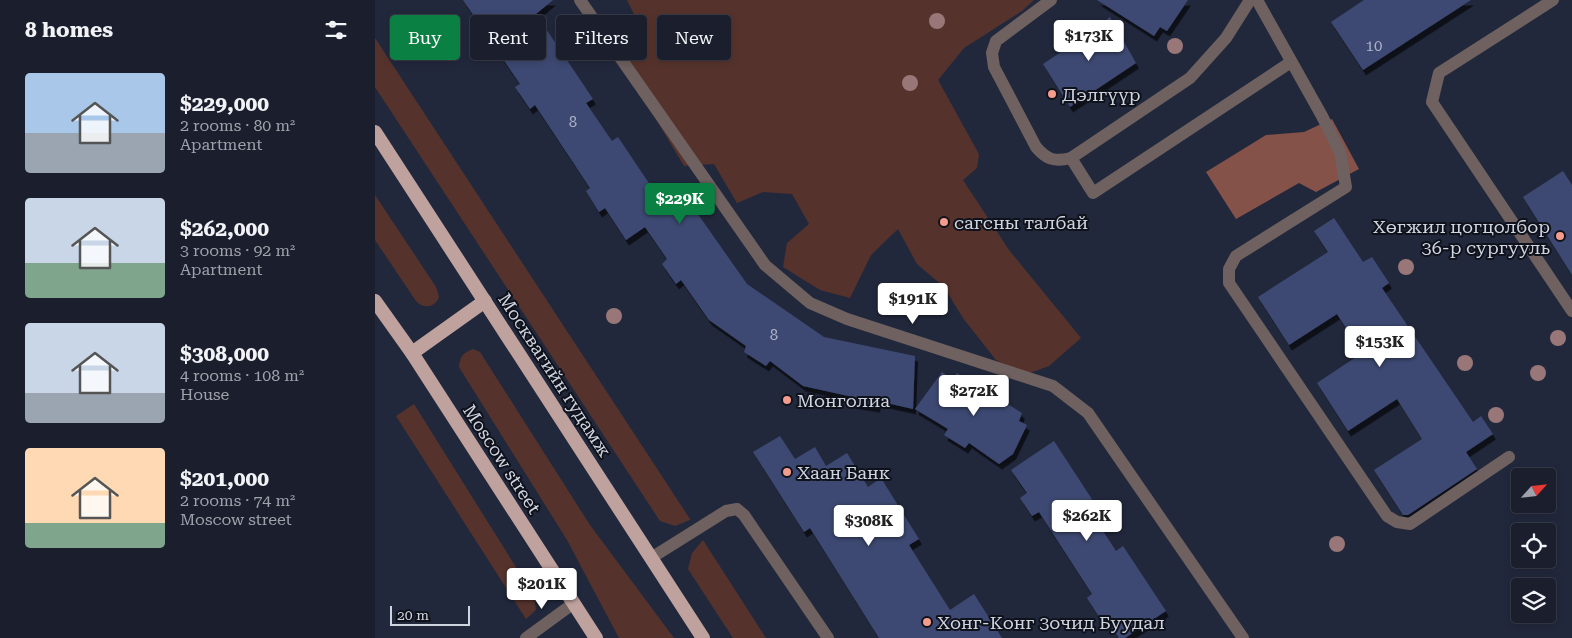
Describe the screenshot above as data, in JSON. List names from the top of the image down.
{
  "streets": {
    "highway": ["Москвагийн гудамж", "Moscow street"]
  },
  "places": [
    "Дэлгүүр",
    "сагсны талбай",
    "Хөгжил цогцолбор 36-р сургууль",
    "Монголиа",
    "Хаан Банк",
    "Хонг-Kонг 3очид Буудал"
  ],
  "house_numbers": ["10", "8", "8"],
  "scale_bar": "20 m",
  "north": "top right",
  "page": {
    "heading": "8 homes",
    "chip": [
      "Buy",
      "Rent",
      "Filters",
      "New"
    ],
    "price": [
      "$173K",
      "$229K",
      "$191K",
      "$153K",
      "$272K",
      "$262K",
      "$308K",
      "$201K"
    ],
    "list": [
      {
        "name": "$229,000",
        "note": "2 rooms · 80 m² · Apartment"
      },
      {
        "name": "$262,000",
        "note": "3 rooms · 92 m² · Apartment"
      },
      {
        "name": "$308,000",
        "note": "4 rooms · 108 m² · House"
      },
      {
        "name": "$201,000",
        "note": "2 rooms · 74 m² · Moscow street"
      }
    ],
    "scale": "20 m"
  }
}
